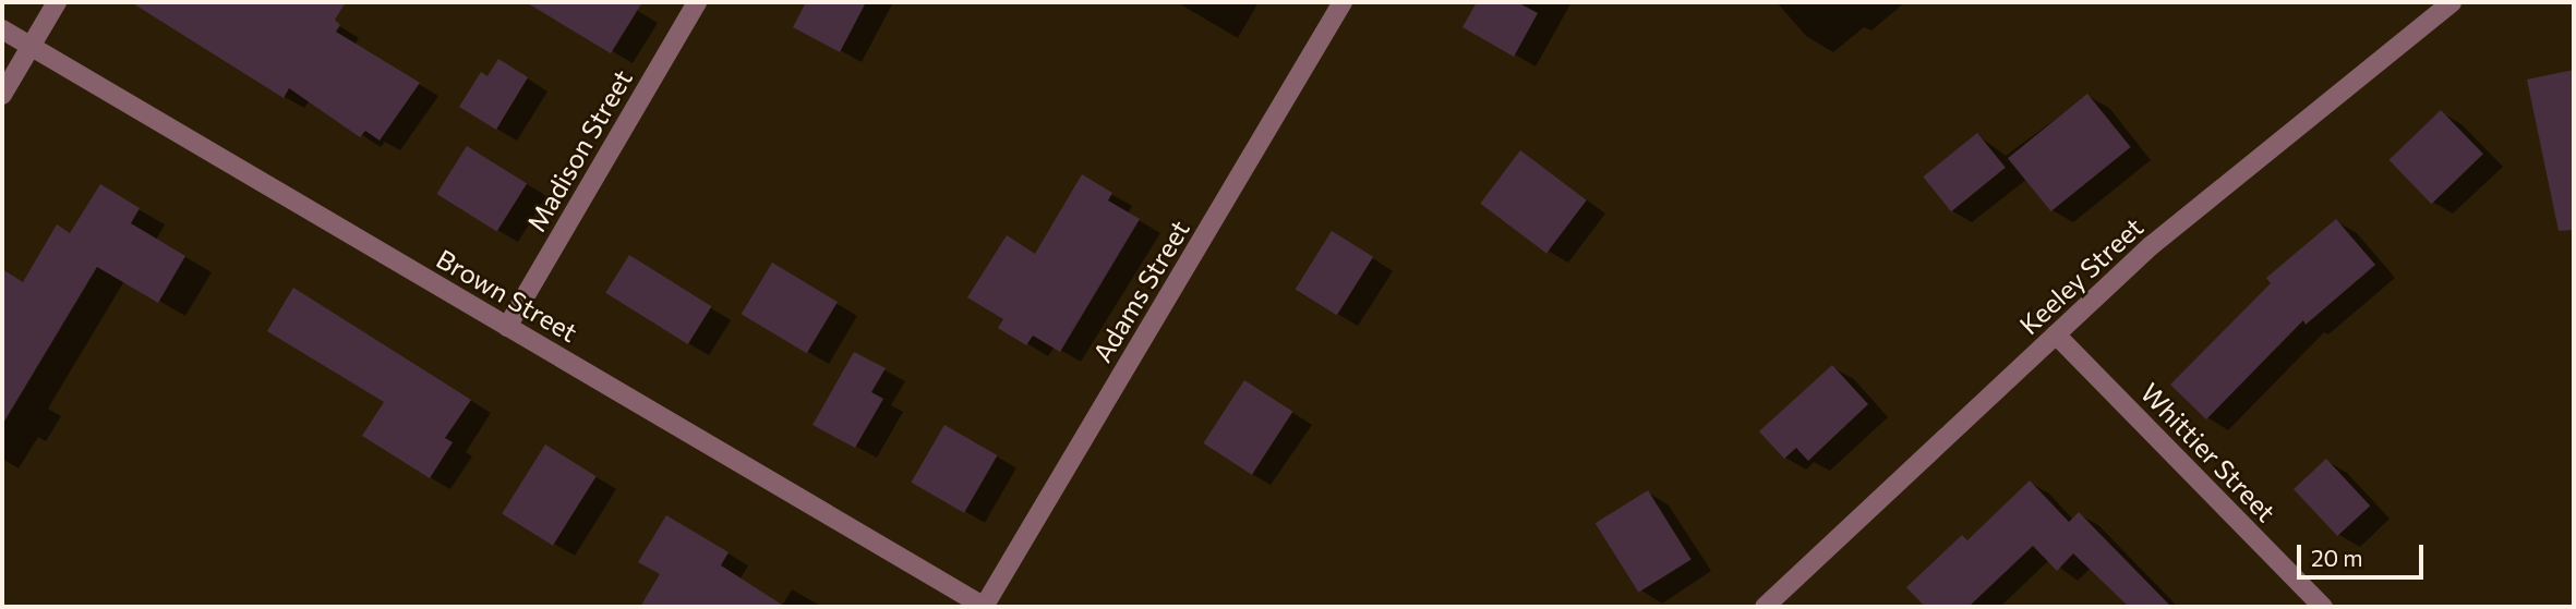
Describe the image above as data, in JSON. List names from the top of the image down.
{
  "streets": {
    "street": [
      "Madison Street",
      "Keeley Street",
      "Adams Street",
      "Brown Street",
      "Whittier Street"
    ]
  },
  "crossings": [
    ["Madison Street", "Brown Street"],
    ["Keeley Street", "Whittier Street"],
    ["Adams Street", "Brown Street"]
  ],
  "scale_bar": "20 m"
}
